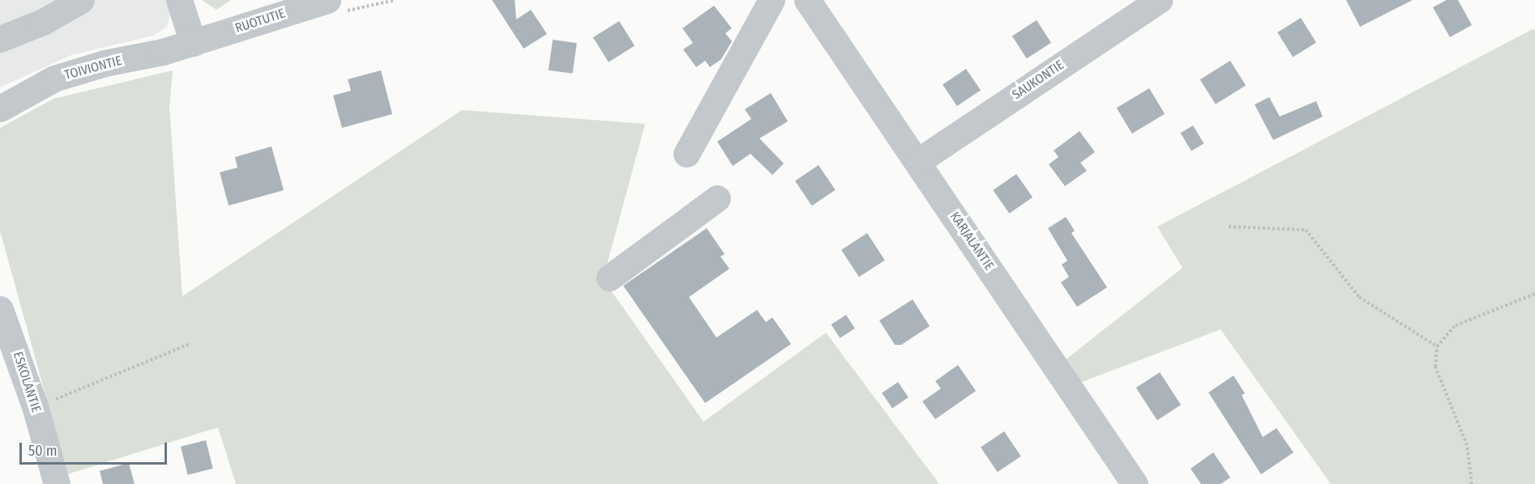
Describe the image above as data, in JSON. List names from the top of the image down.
{
  "streets": {
    "street": [
      "RUOTUTIE",
      "TOIVIONTIE",
      "SAUKONTIE",
      "KARJALANTIE",
      "ESKOLANTIE"
    ]
  },
  "crossings": [
    ["RUOTUTIE", "TOIVIONTIE"],
    ["SAUKONTIE", "KARJALANTIE"]
  ],
  "scale_bar": "50 m"
}
